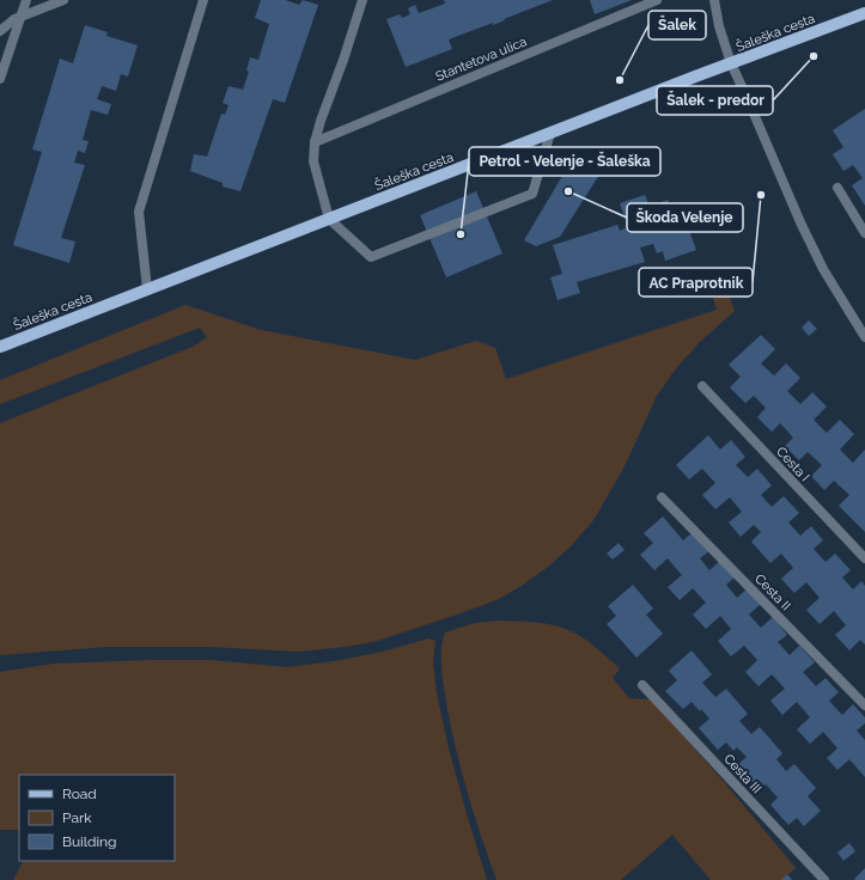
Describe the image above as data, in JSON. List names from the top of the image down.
{
  "streets": {
    "main road": ["Šaleška cesta"],
    "street": [
      "Stantetova ulica",
      "Cesta I",
      "Cesta II",
      "Cesta III"
    ]
  },
  "places": [
    "Šalek - predor",
    "Šalek",
    "Škoda Velenje",
    "AC Praprotnik",
    "Petrol - Velenje - Šaleška"
  ],
  "legend": ["Road", "Park", "Building"]
}
